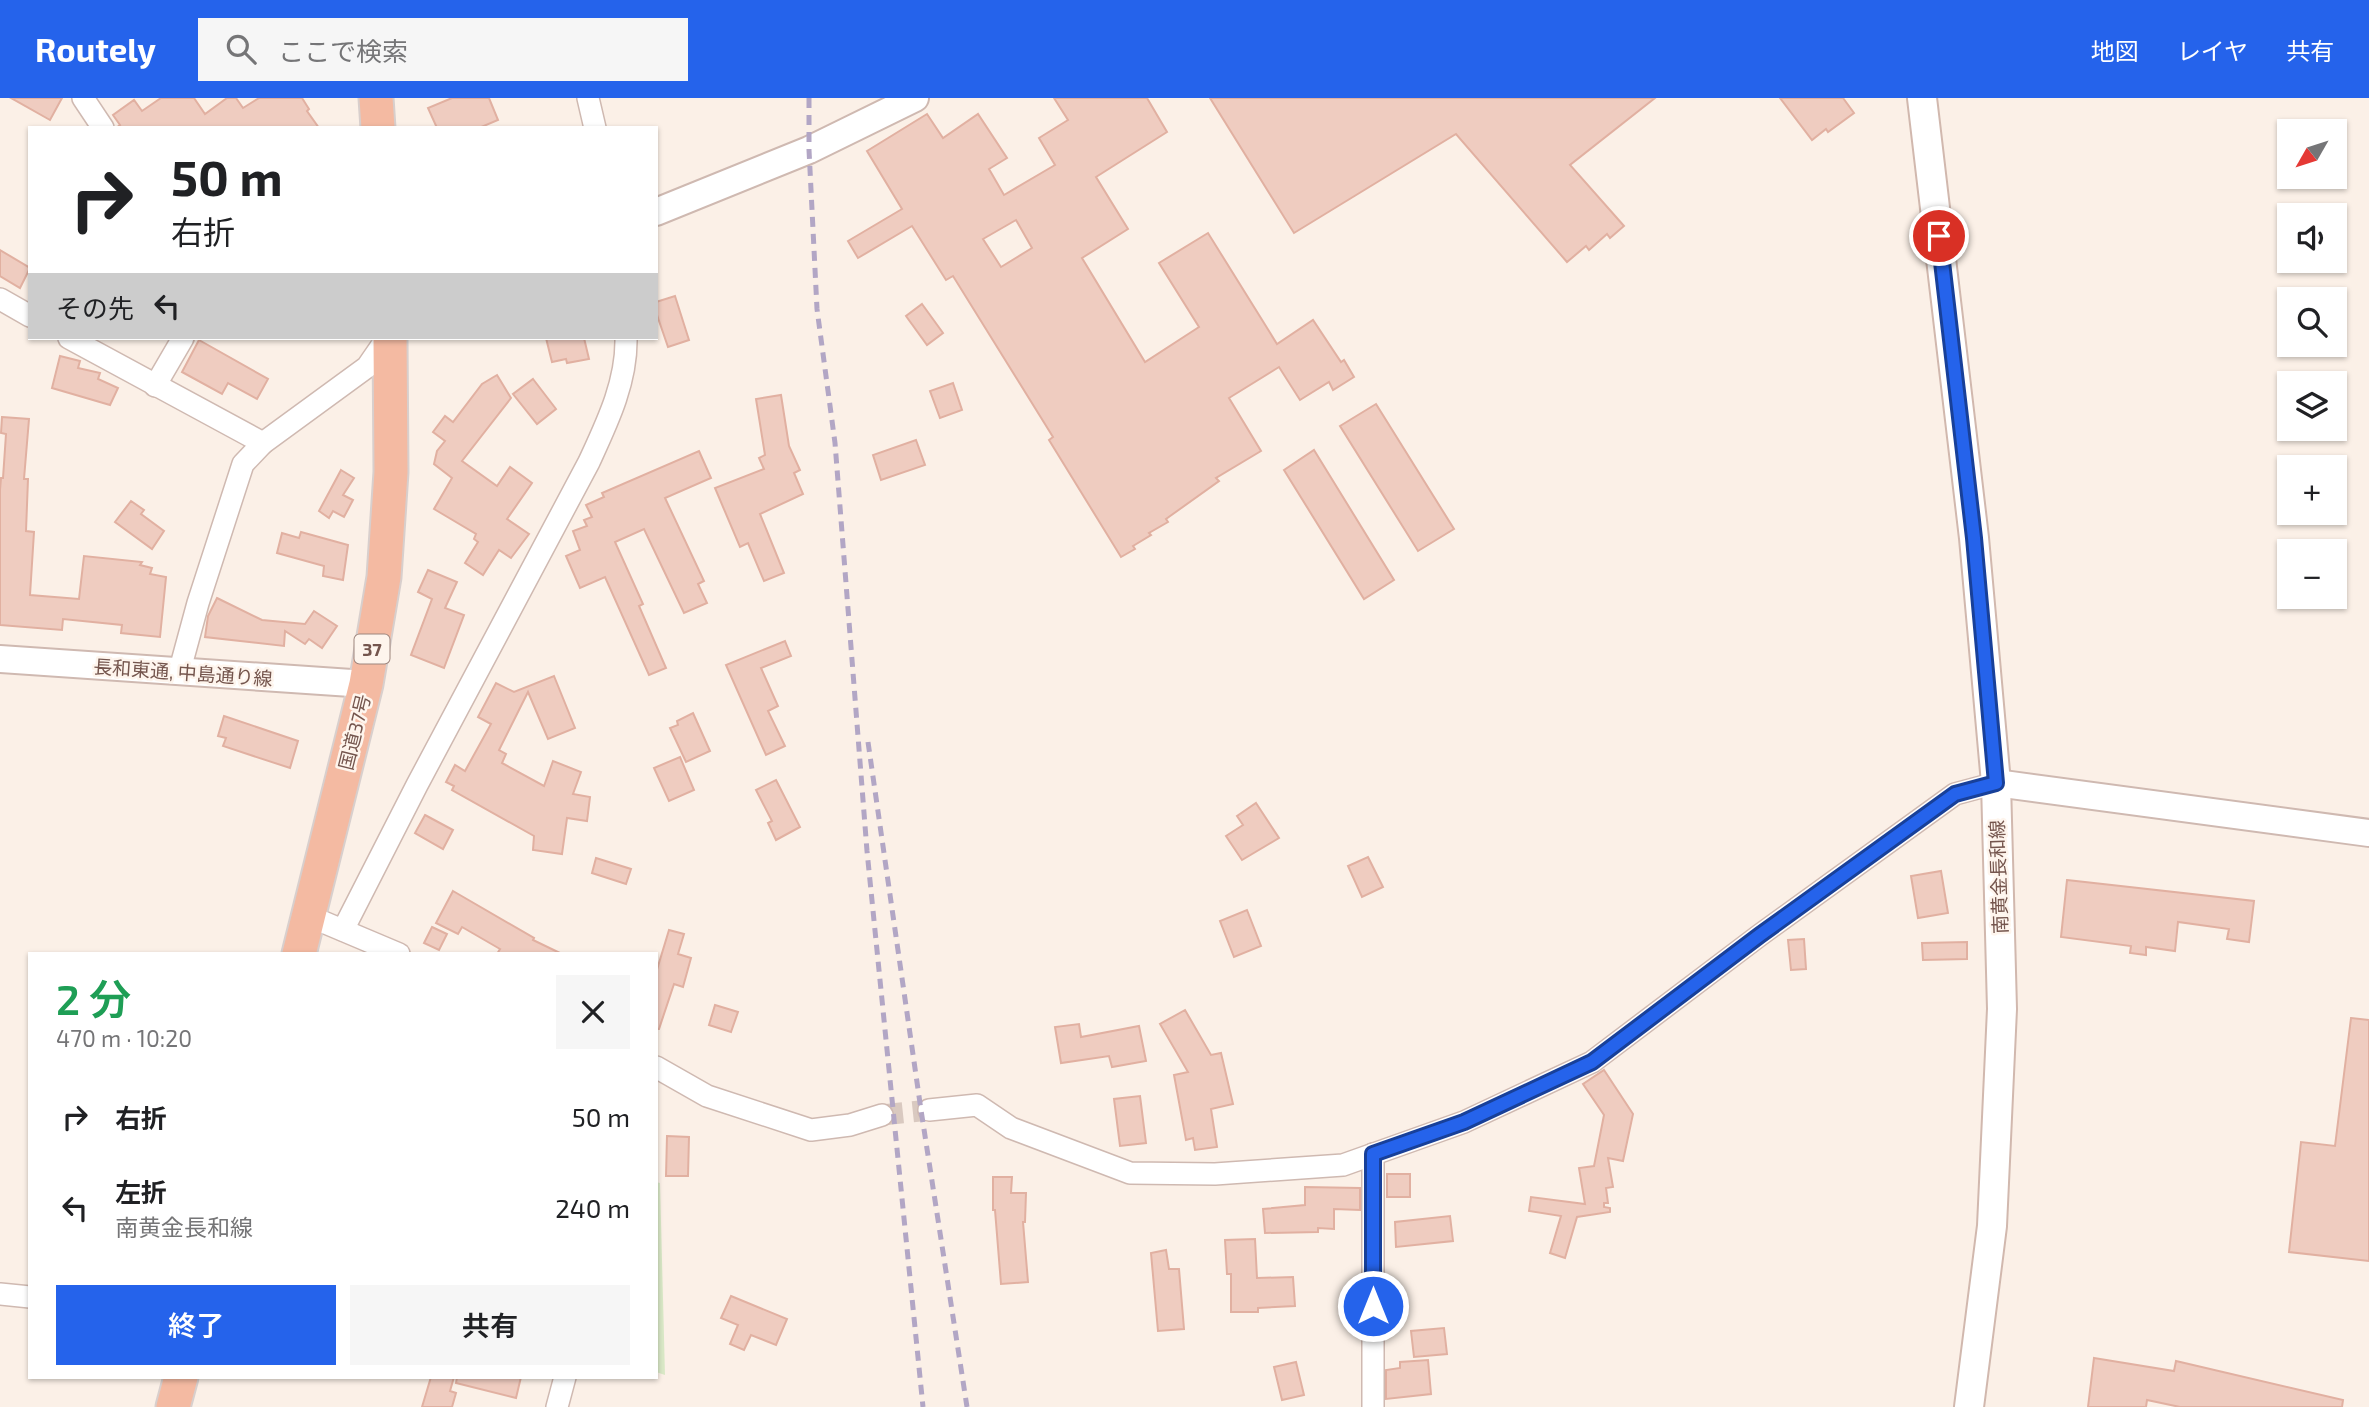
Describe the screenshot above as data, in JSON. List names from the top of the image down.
{
  "streets": {
    "highway": ["37", "国道37号"],
    "main road": ["南黄金長和線"],
    "street": ["長和東通, 中島通り線"]
  },
  "crossings": [
    ["長和東通, 中島通り線", "国道37号"]
  ],
  "north": "bottom left",
  "page": {
    "header": "Routely",
    "search": "ここで検索",
    "nav": ["地図", "レイヤ", "共有"],
    "map_buttons": ["+", "−"],
    "turn": ["50 m", "右折"],
    "then": "その先",
    "heading": ["2 分", "470 m · 10:20"],
    "list": [
      {
        "name": "右折",
        "value": "50 m"
      },
      {
        "name": "左折",
        "note": "南黄金長和線",
        "value": "240 m"
      }
    ],
    "buttons": ["終了", "共有"]
  }
}
